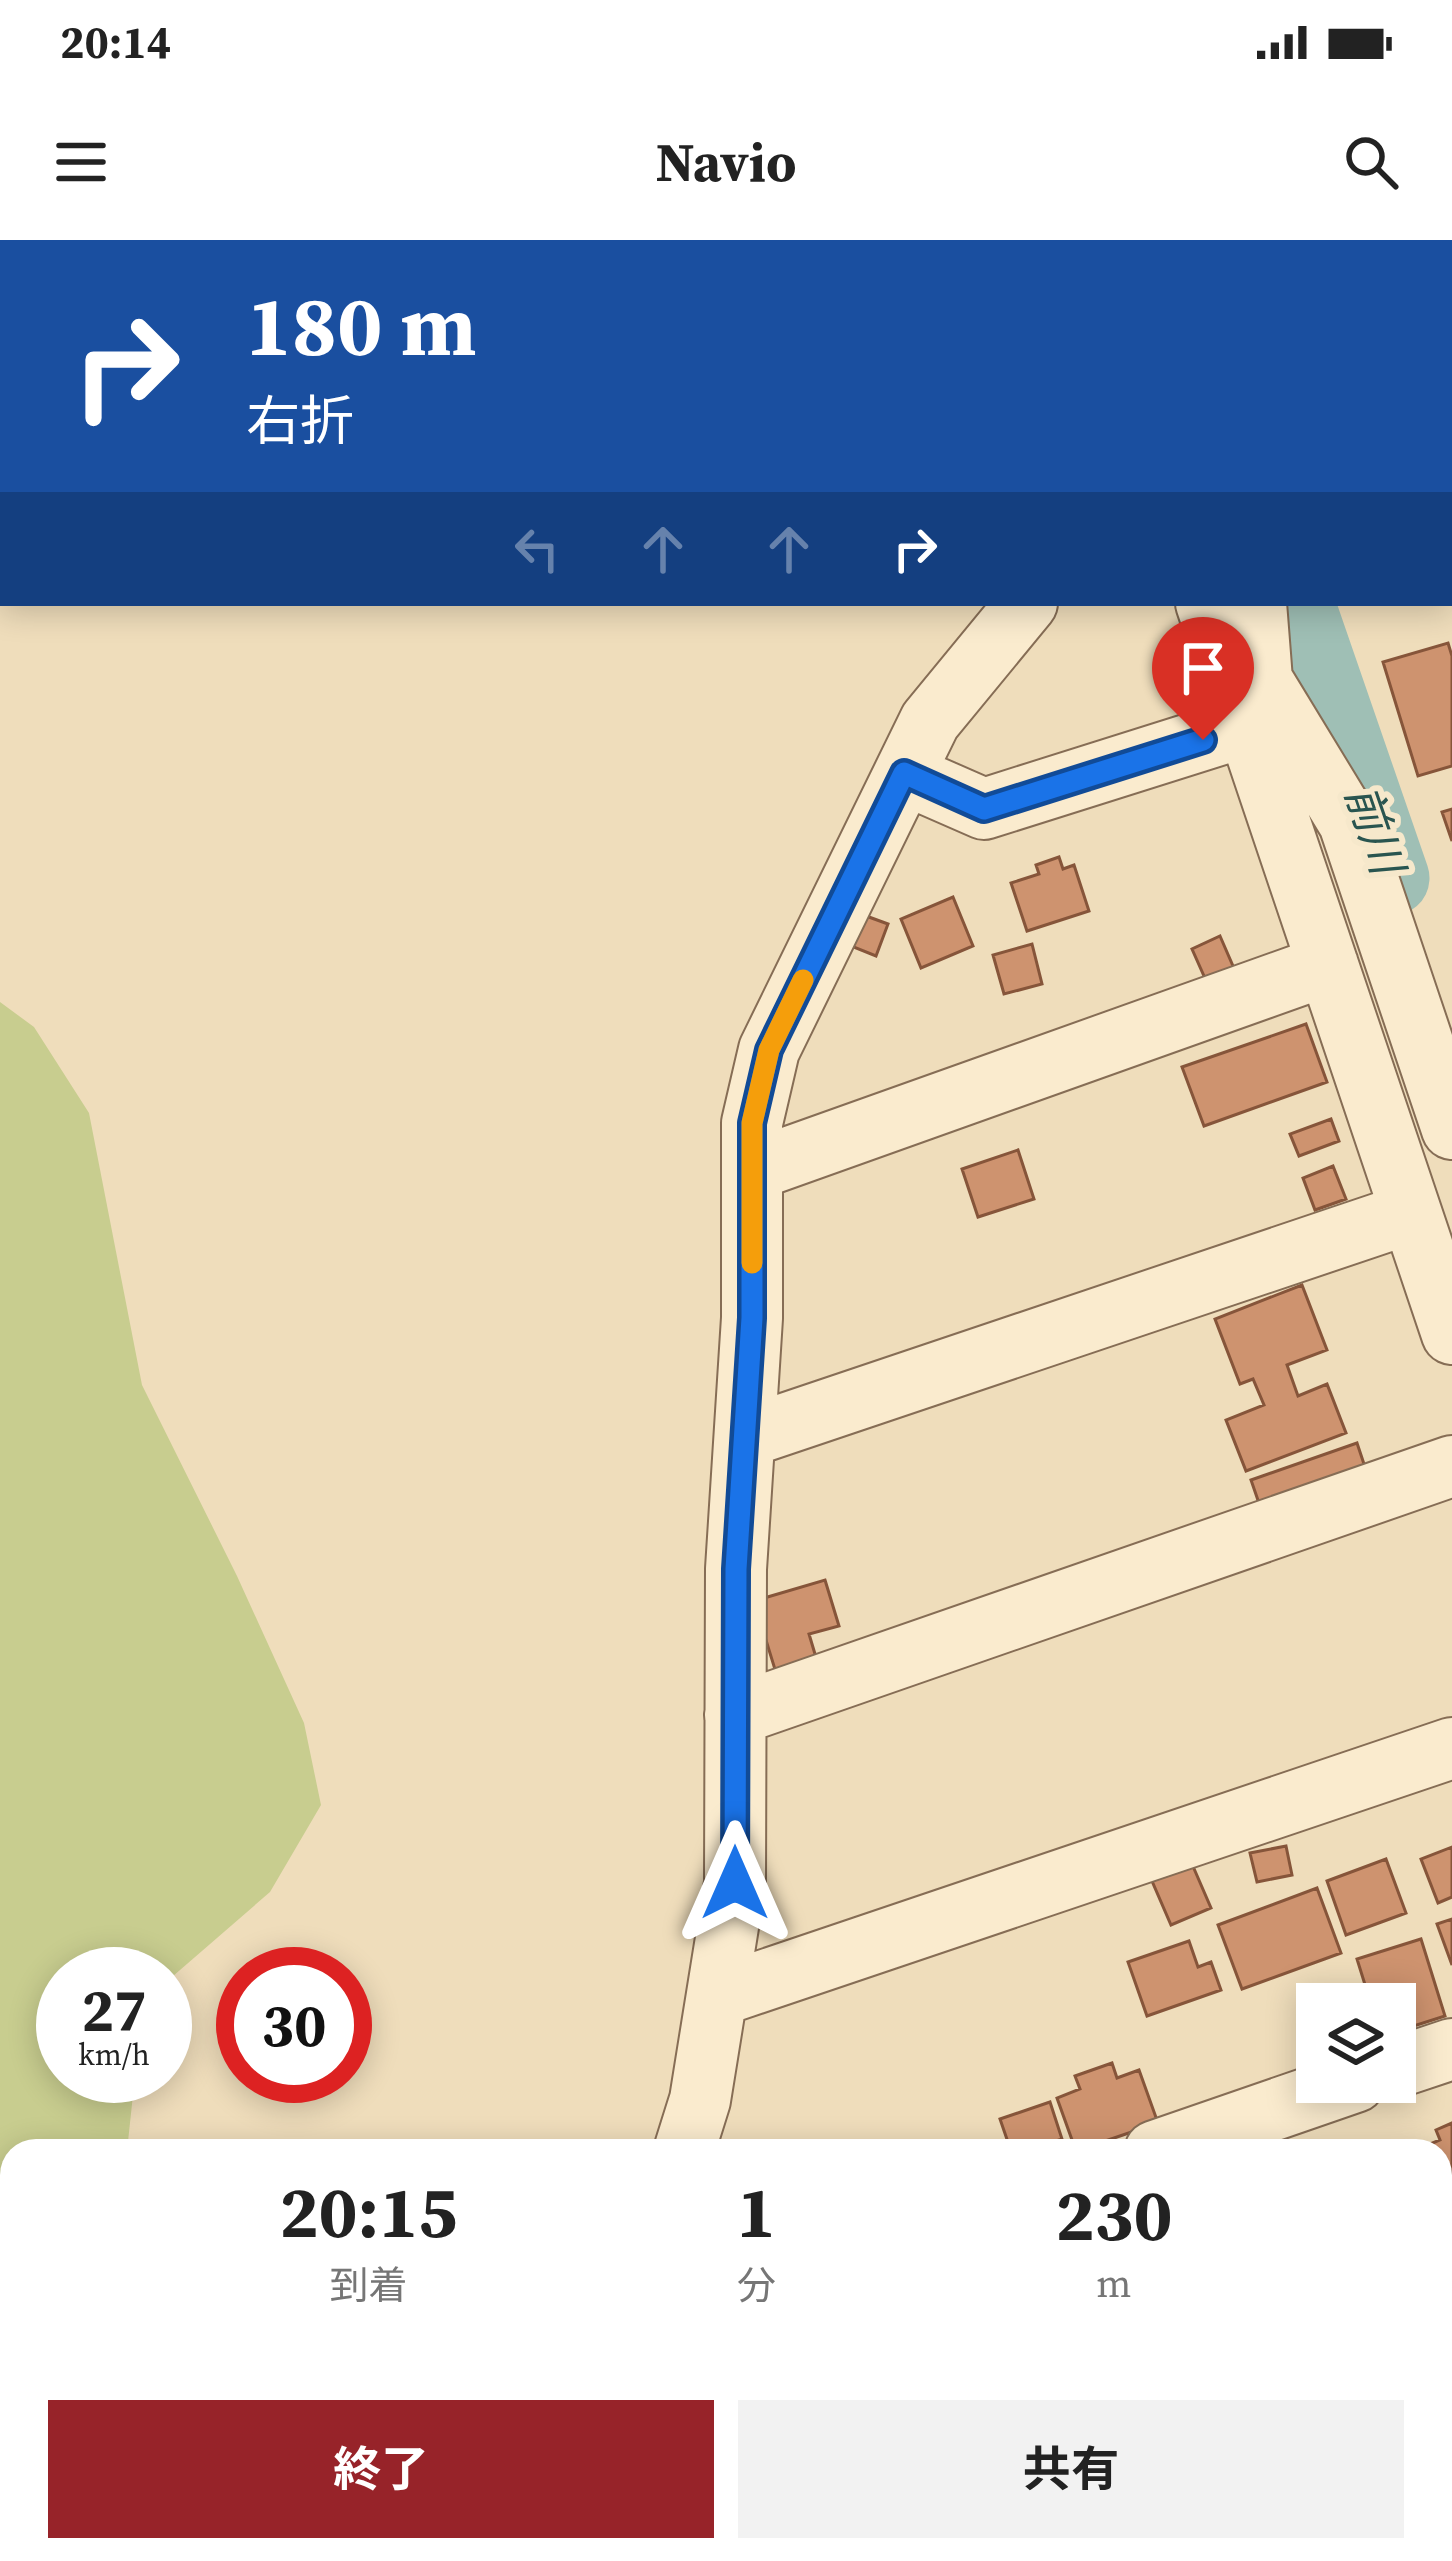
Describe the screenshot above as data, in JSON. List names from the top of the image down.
{
  "water": ["前川"],
  "page": {
    "status": "20:14",
    "header": "Navio",
    "turn": ["180 m", "右折"],
    "speed": "27 km/h",
    "limit": "30",
    "eta": [
      "20:15",
      "到着",
      "1",
      "分",
      "230",
      "m"
    ],
    "buttons": ["終了", "共有"]
  }
}
